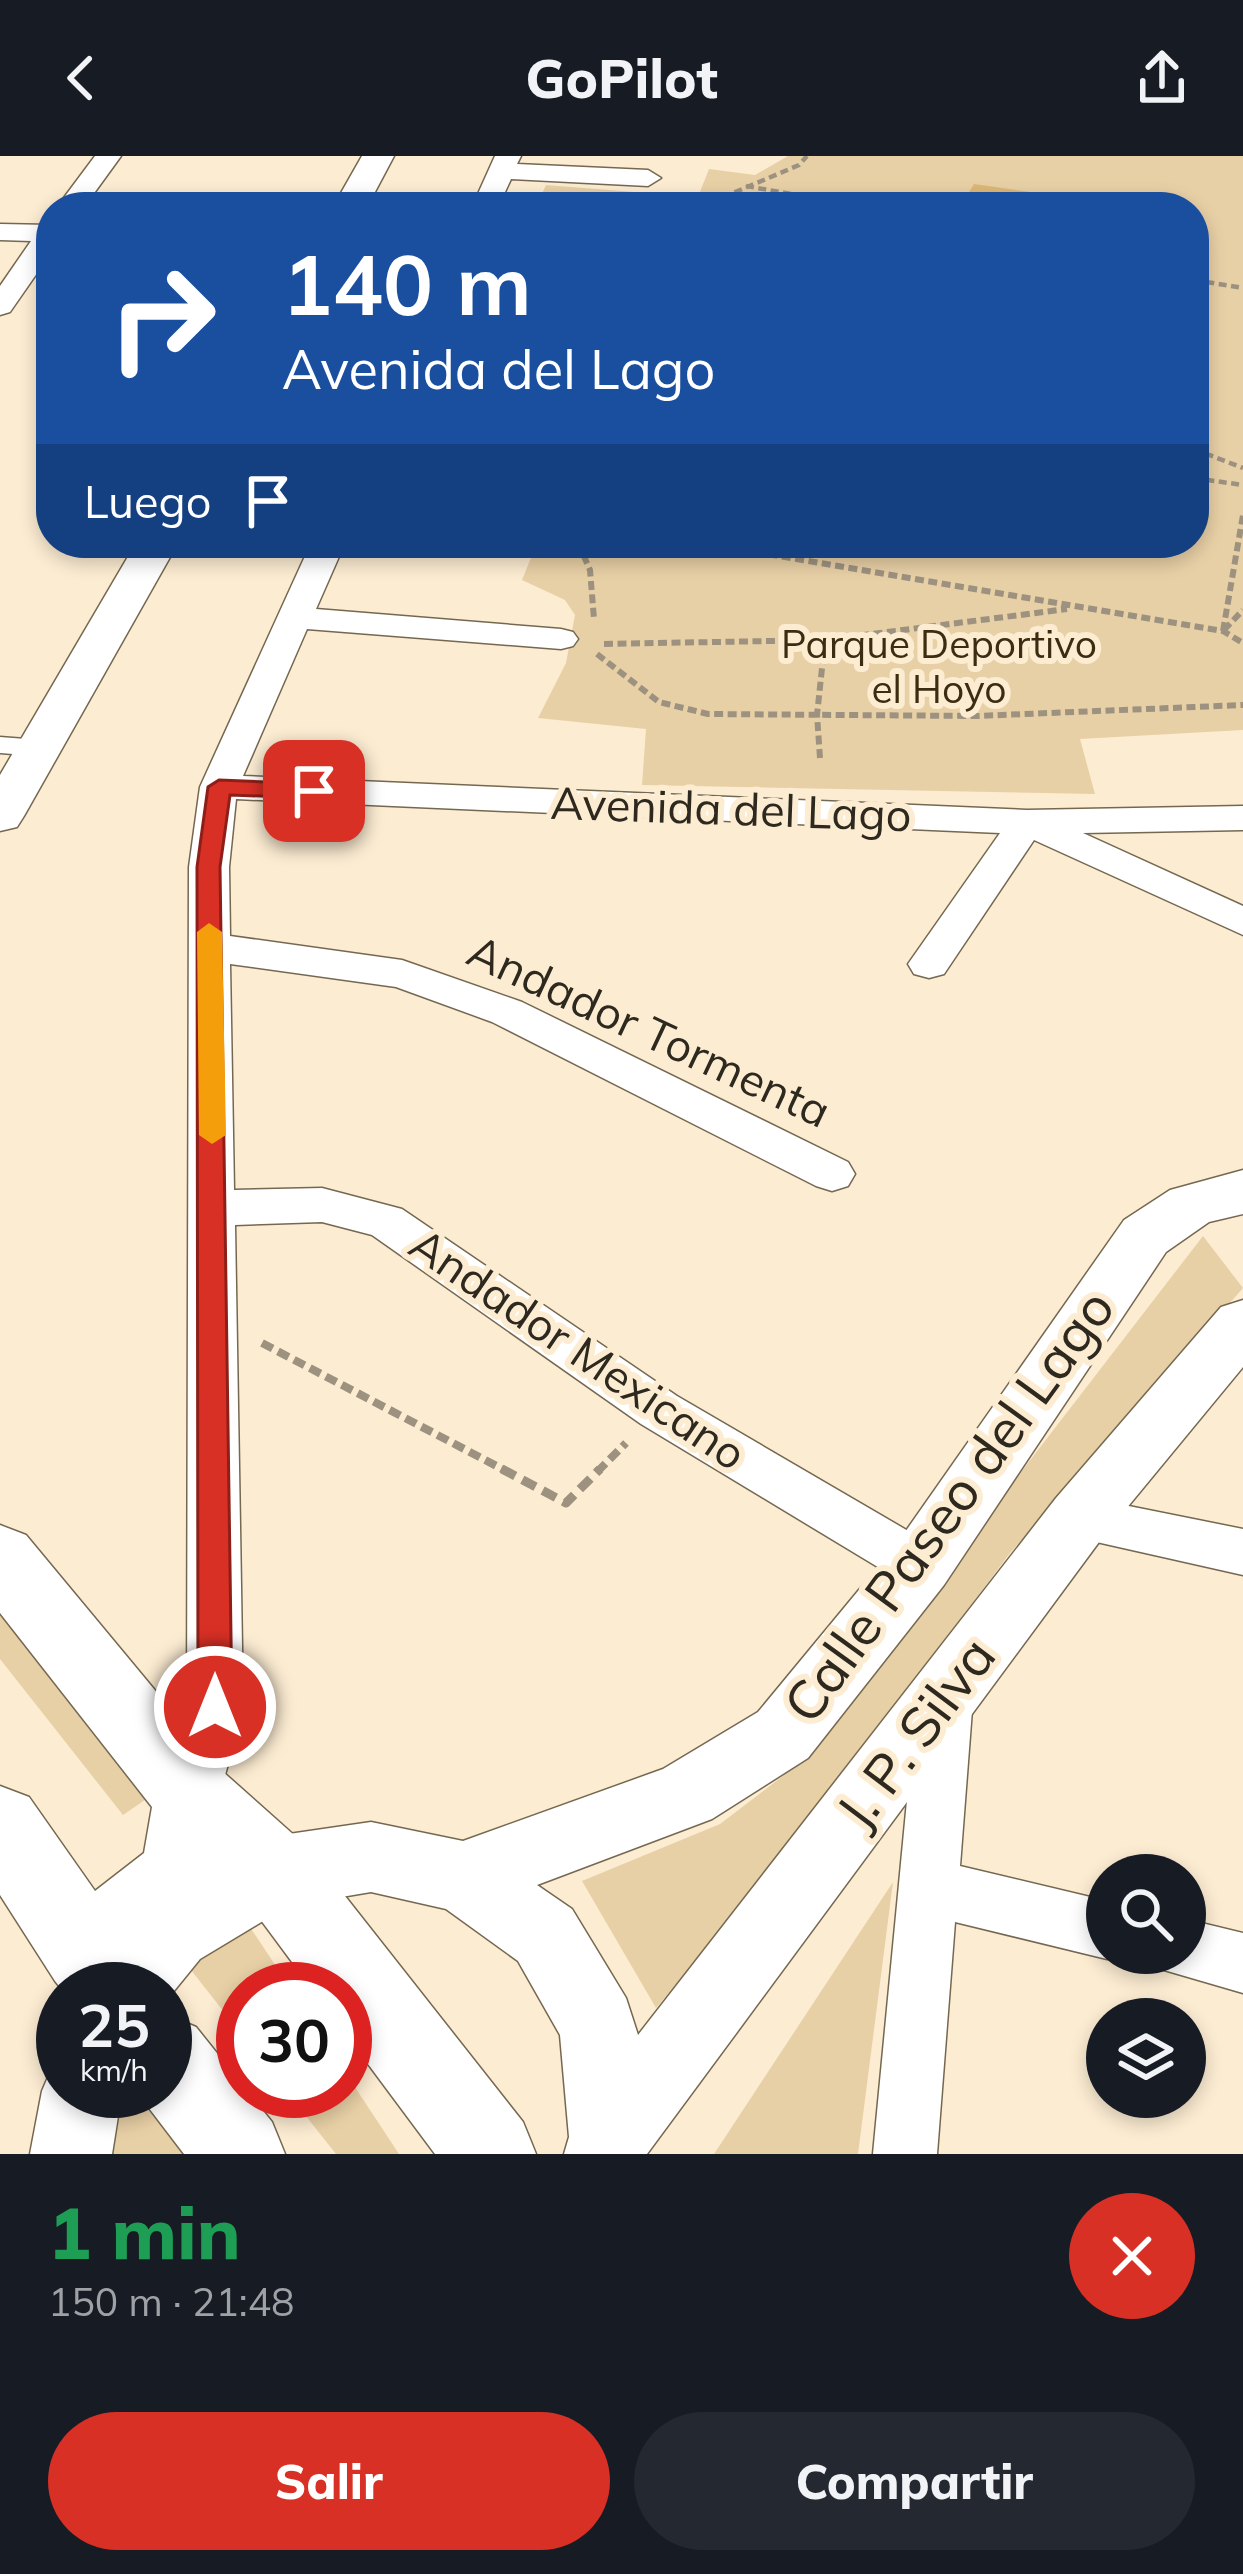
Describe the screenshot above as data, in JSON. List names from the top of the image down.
{
  "streets": {
    "street": [
      "Avenida del Lago",
      "Andador Tormenta",
      "Andador Mexicano",
      "Calle Paseo del Lago",
      "J. P. Silva"
    ]
  },
  "crossings": [
    ["Andador Mexicano", "Calle Paseo del Lago"]
  ],
  "parks": ["Parque Deportivo el Hoyo"],
  "page": {
    "header": "GoPilot",
    "turn": ["140 m", "Avenida del Lago"],
    "then": "Luego",
    "speed": "25 km/h",
    "limit": "30",
    "heading": ["1 min", "150 m · 21:48"],
    "buttons": ["Salir", "Compartir"]
  }
}
